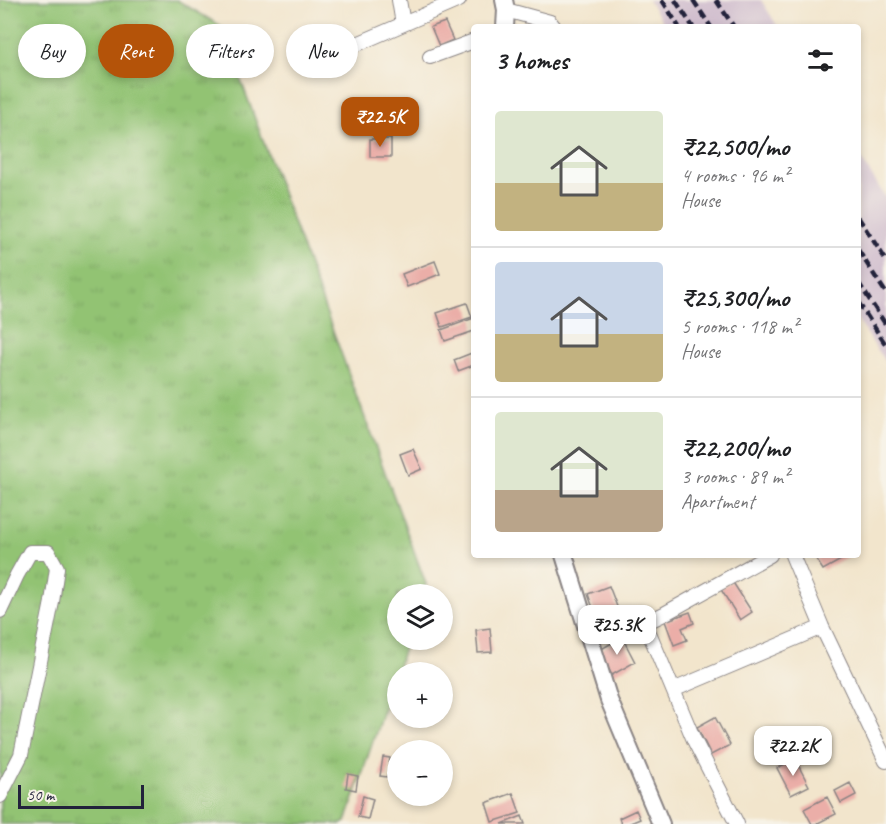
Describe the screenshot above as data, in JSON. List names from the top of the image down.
{
  "scale_bar": "50 m",
  "page": {
    "chip": [
      "Buy",
      "Rent",
      "Filters",
      "New"
    ],
    "heading": "3 homes",
    "list": [
      {
        "name": "₹22,500/mo",
        "note": "4 rooms · 96 m² · House"
      },
      {
        "name": "₹25,300/mo",
        "note": "5 rooms · 118 m² · House"
      },
      {
        "name": "₹22,200/mo",
        "note": "3 rooms · 89 m² · Apartment"
      }
    ],
    "price": ["₹22.5K", "₹25.3K", "₹22.2K"],
    "map_buttons": ["+", "−"],
    "scale": "50 m"
  }
}
